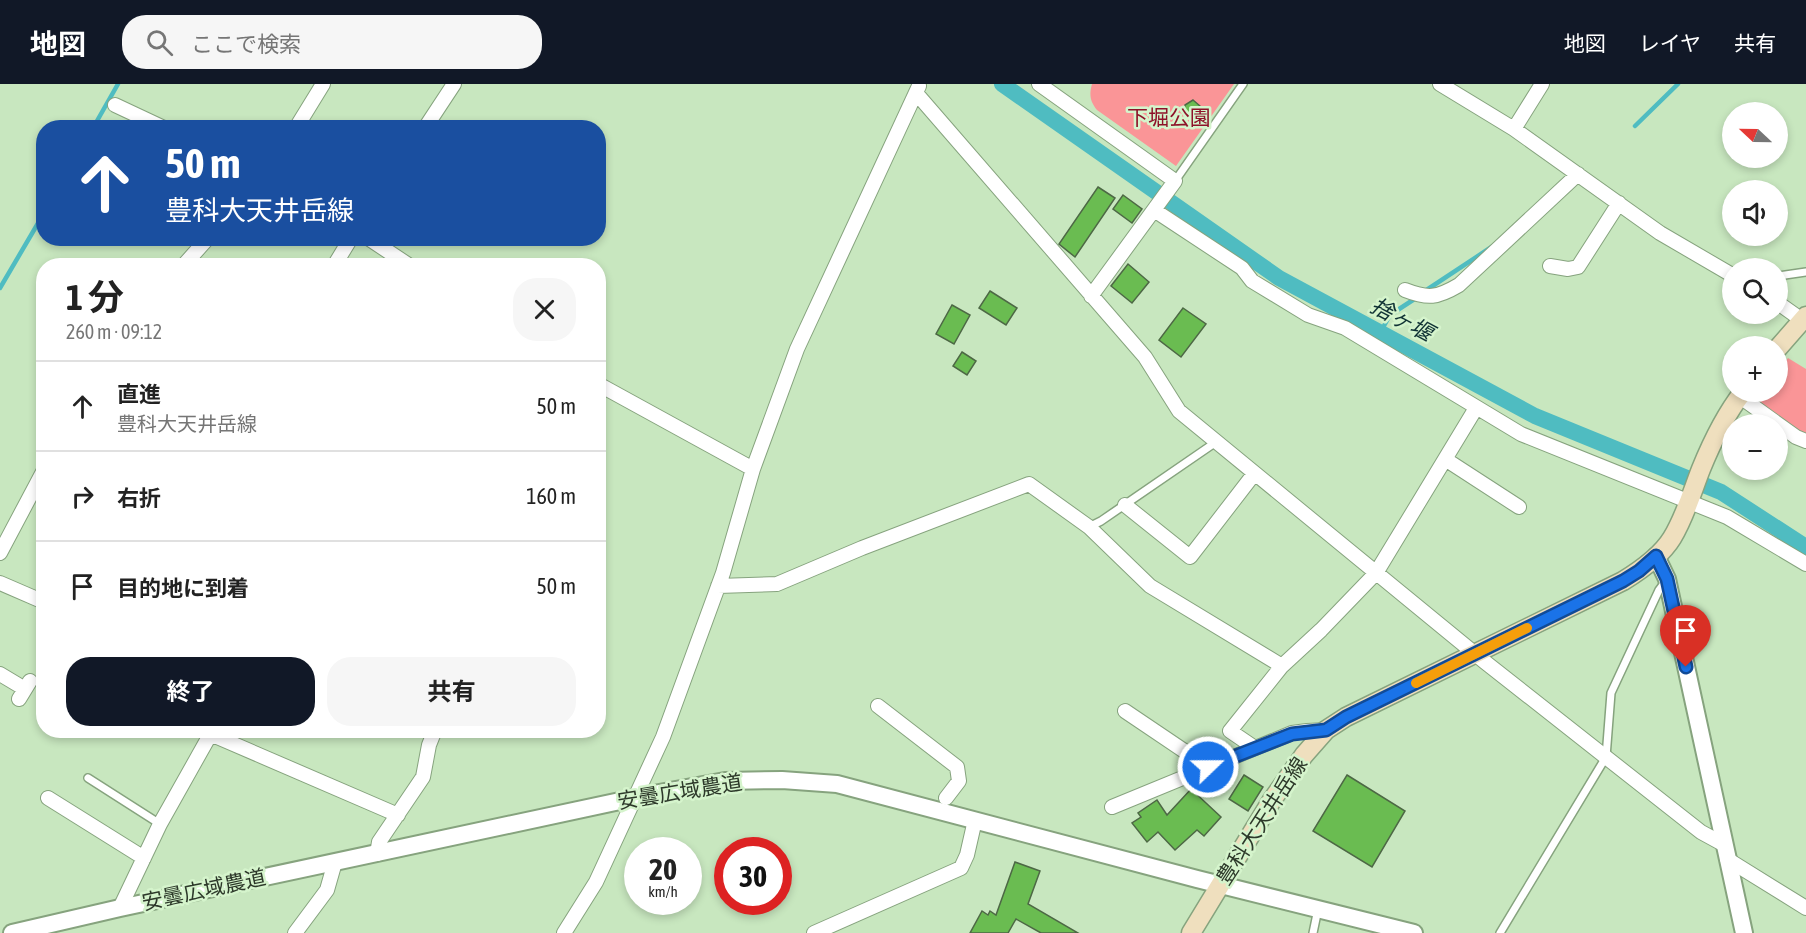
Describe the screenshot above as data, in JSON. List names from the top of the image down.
{
  "streets": {
    "main road": ["豊科大天井岳線"],
    "street": ["安曇広域農道"]
  },
  "crossings": [
    ["安曇広域農道", "豊科大天井岳線"]
  ],
  "water": ["捨ヶ堰"],
  "parks": ["下堀公園"],
  "north": "left",
  "page": {
    "header": "地図",
    "search": "ここで検索",
    "nav": ["地図", "レイヤ", "共有"],
    "map_buttons": ["+", "−"],
    "turn": ["50 m", "豊科大天井岳線"],
    "heading": ["1 分", "260 m · 09:12"],
    "list": [
      {
        "name": "直進",
        "note": "豊科大天井岳線",
        "value": "50 m"
      },
      {
        "name": "右折",
        "value": "160 m"
      },
      {
        "name": "目的地に到着",
        "value": "50 m"
      }
    ],
    "buttons": ["終了", "共有"],
    "speed": "20 km/h",
    "limit": "30"
  }
}
